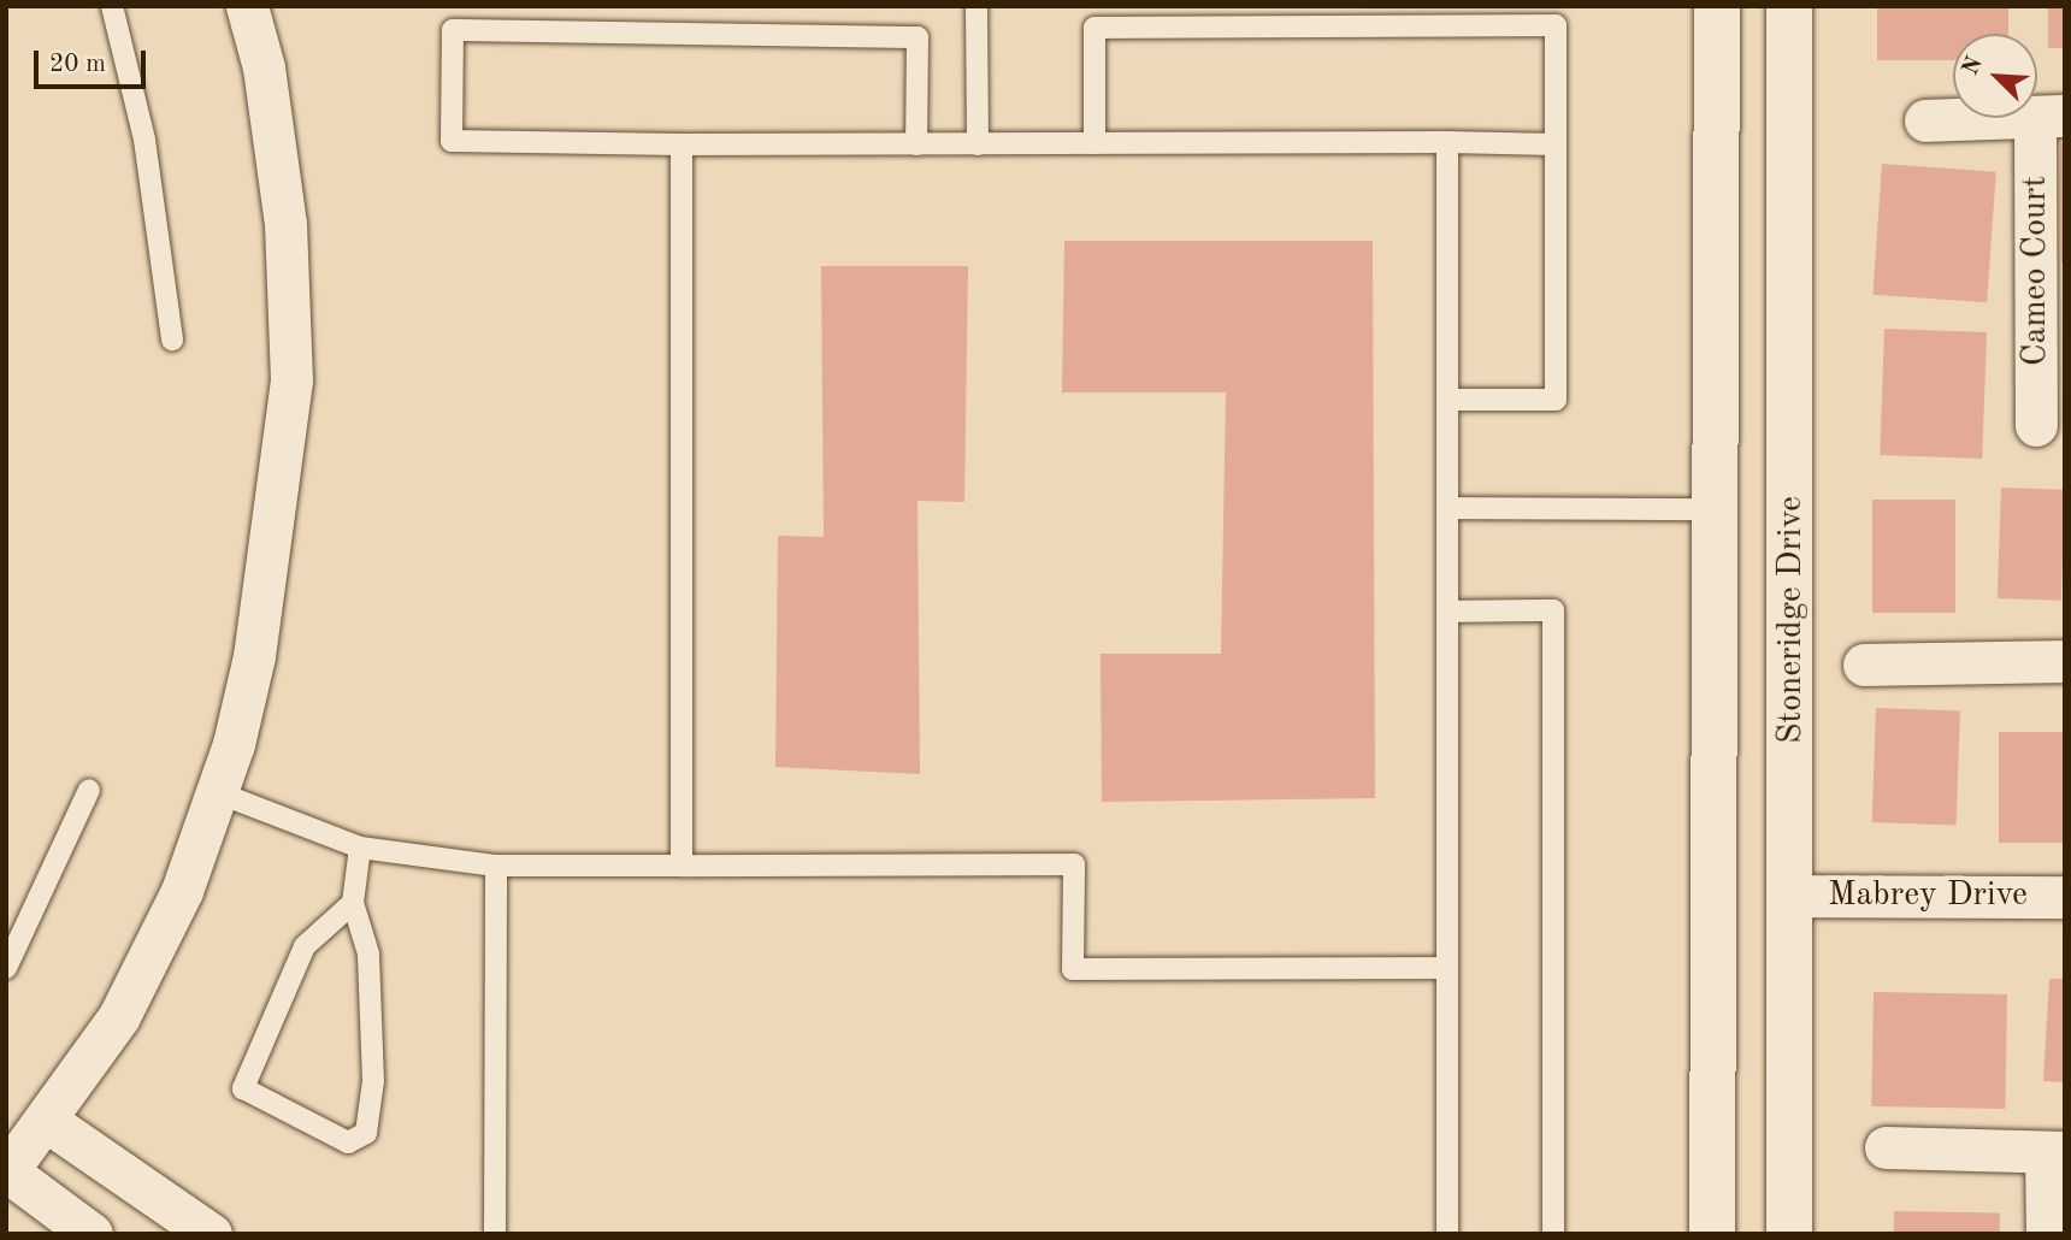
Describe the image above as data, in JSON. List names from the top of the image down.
{
  "streets": {
    "main road": ["Stoneridge Drive"],
    "street": ["Cameo Court", "Mabrey Drive"]
  },
  "crossings": [
    ["Stoneridge Drive", "Mabrey Drive"]
  ],
  "scale_bar": "20 m",
  "north": "top left"
}
